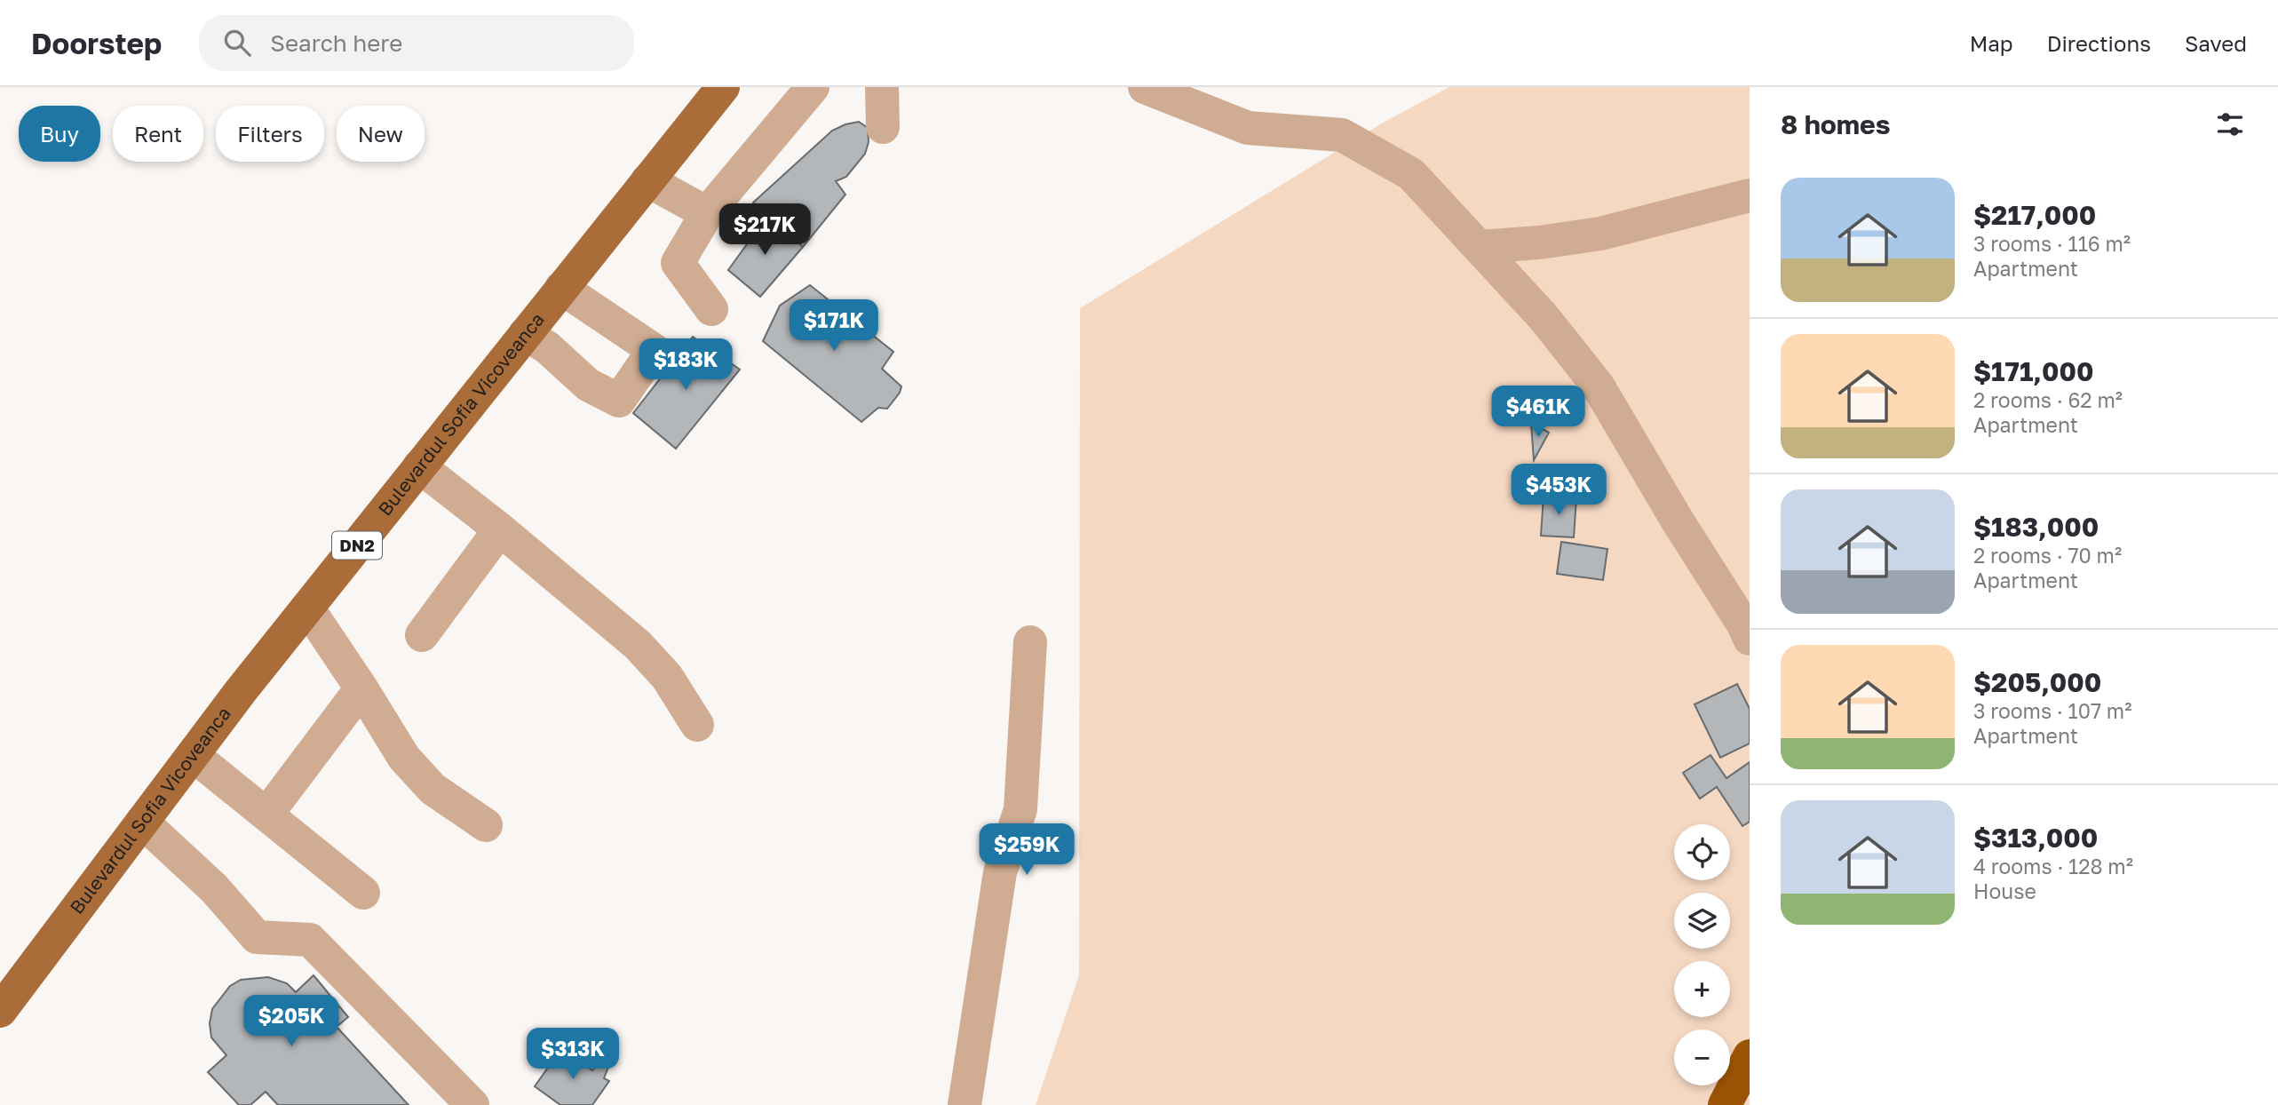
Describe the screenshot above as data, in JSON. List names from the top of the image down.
{
  "streets": {
    "main road": ["Bulevardul Sofia Vicoveanca", "DN2"]
  },
  "page": {
    "header": "Doorstep",
    "search": "Search here",
    "nav": ["Map", "Directions", "Saved"],
    "heading": "8 homes",
    "chip": [
      "Buy",
      "Rent",
      "Filters",
      "New"
    ],
    "list": [
      {
        "name": "$217,000",
        "note": "3 rooms · 116 m² · Apartment"
      },
      {
        "name": "$171,000",
        "note": "2 rooms · 62 m² · Apartment"
      },
      {
        "name": "$183,000",
        "note": "2 rooms · 70 m² · Apartment"
      },
      {
        "name": "$205,000",
        "note": "3 rooms · 107 m² · Apartment"
      },
      {
        "name": "$313,000",
        "note": "4 rooms · 128 m² · House"
      }
    ],
    "price": [
      "$217K",
      "$171K",
      "$183K",
      "$461K",
      "$453K",
      "$259K",
      "$205K",
      "$313K"
    ],
    "map_buttons": ["+", "−"]
  }
}
